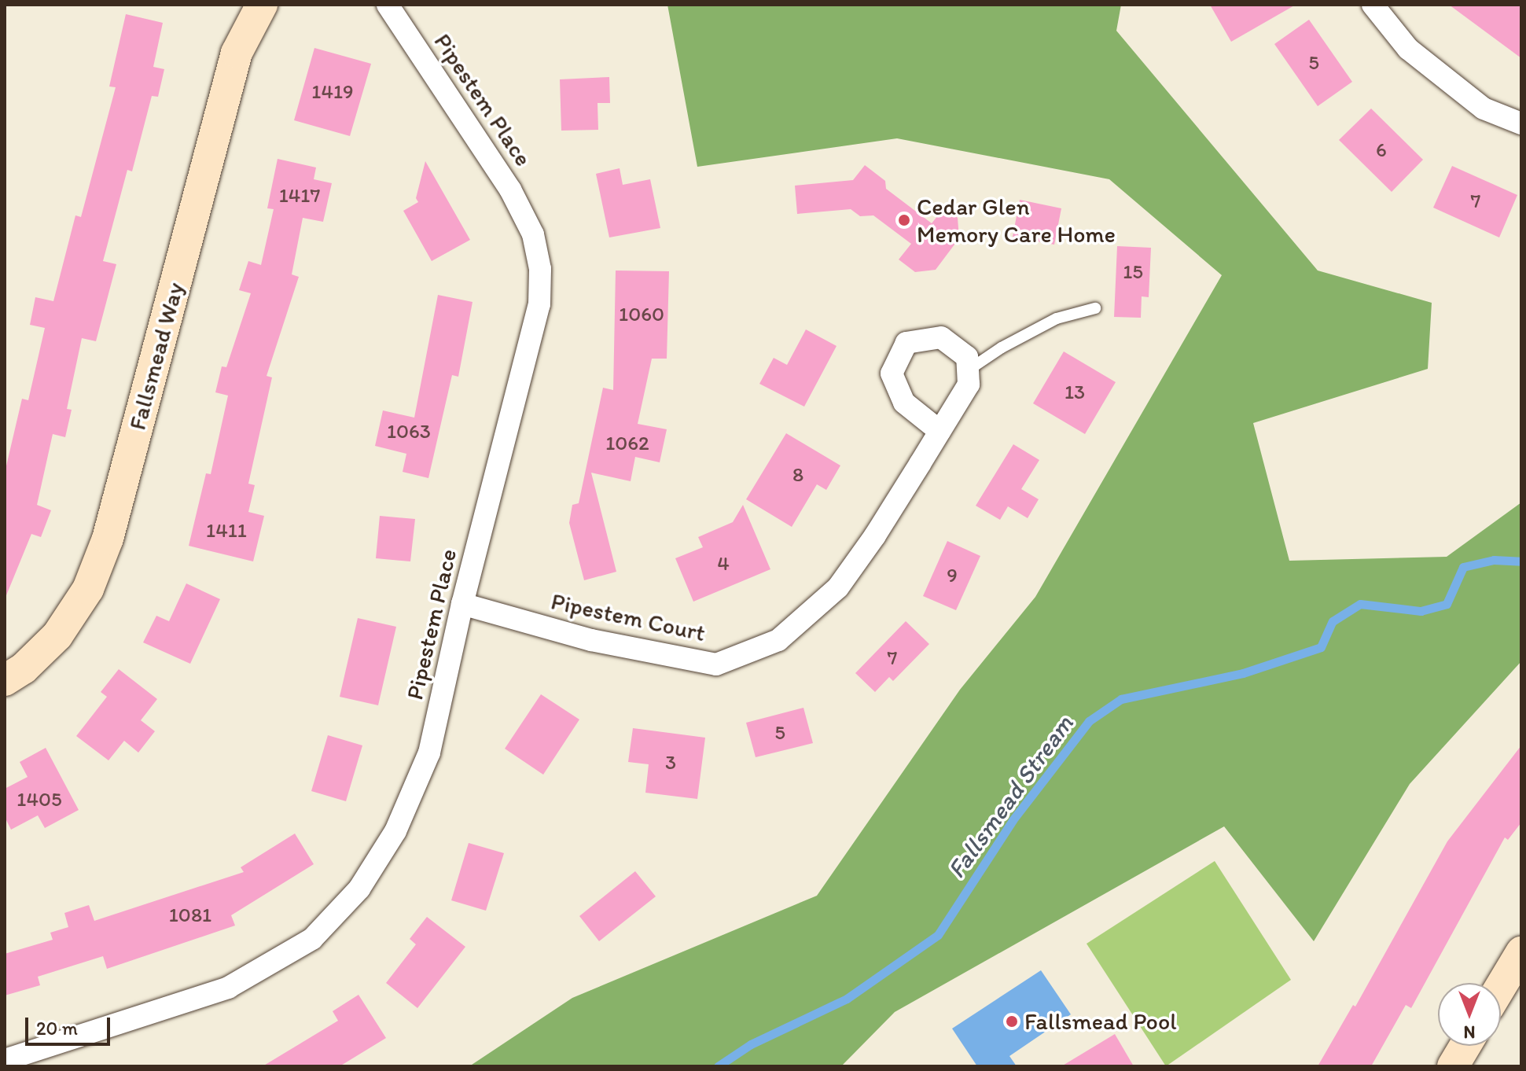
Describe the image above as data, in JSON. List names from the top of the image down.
{
  "streets": {
    "street": ["Pipestem Place", "Fallsmead Way", "Pipestem Court"]
  },
  "crossings": [
    ["Pipestem Place", "Pipestem Court"]
  ],
  "water": ["Fallsmead Stream"],
  "places": ["Cedar Glen Memory Care Home", "Fallsmead Pool"],
  "house_numbers": [
    "5",
    "1419",
    "6",
    "1417",
    "7",
    "15",
    "1060",
    "13",
    "1063",
    "1062",
    "8",
    "1411",
    "4",
    "9",
    "7",
    "5",
    "3",
    "1405",
    "1081"
  ],
  "scale_bar": "20 m",
  "north": "bottom"
}
